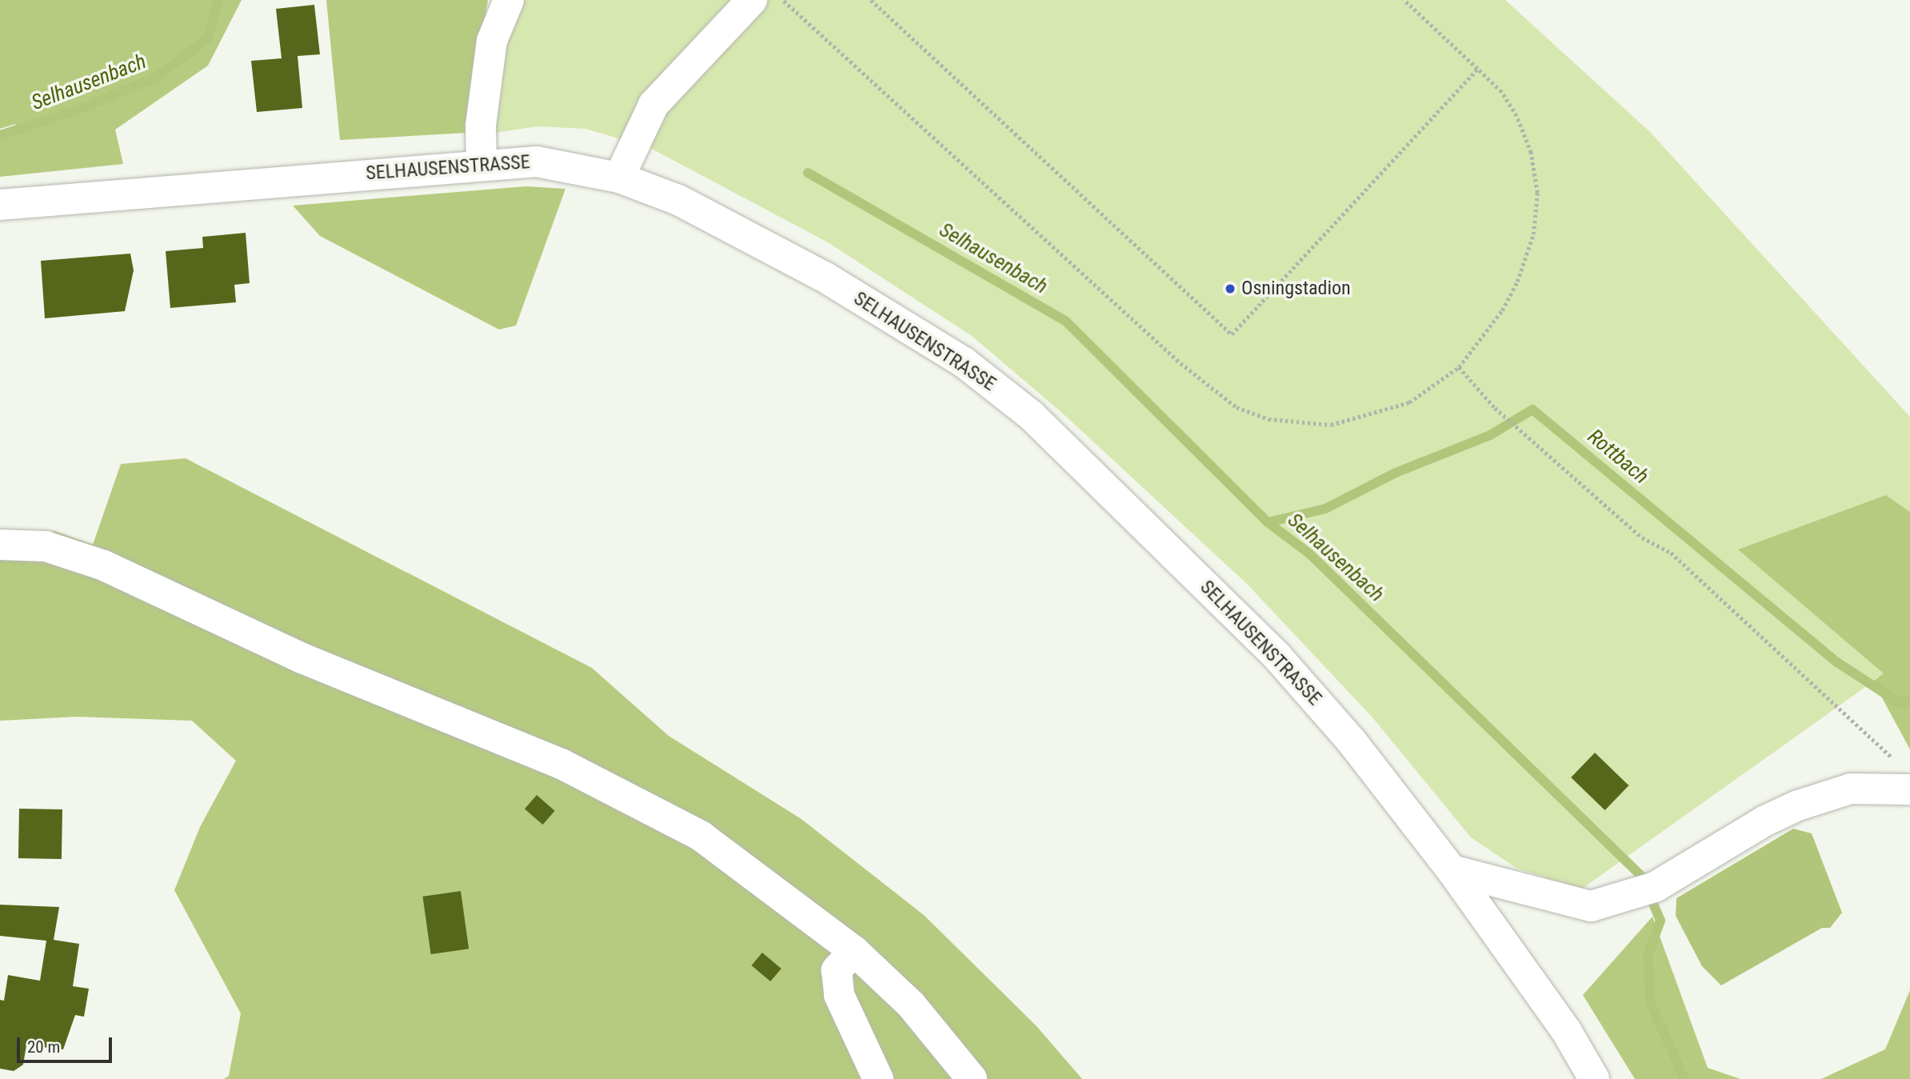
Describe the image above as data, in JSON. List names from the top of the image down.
{
  "streets": {
    "street": ["SELHAUSENSTRASSE"]
  },
  "water": ["Selhausenbach", "Rottbach"],
  "places": ["Osningstadion"],
  "scale_bar": "20 m"
}
